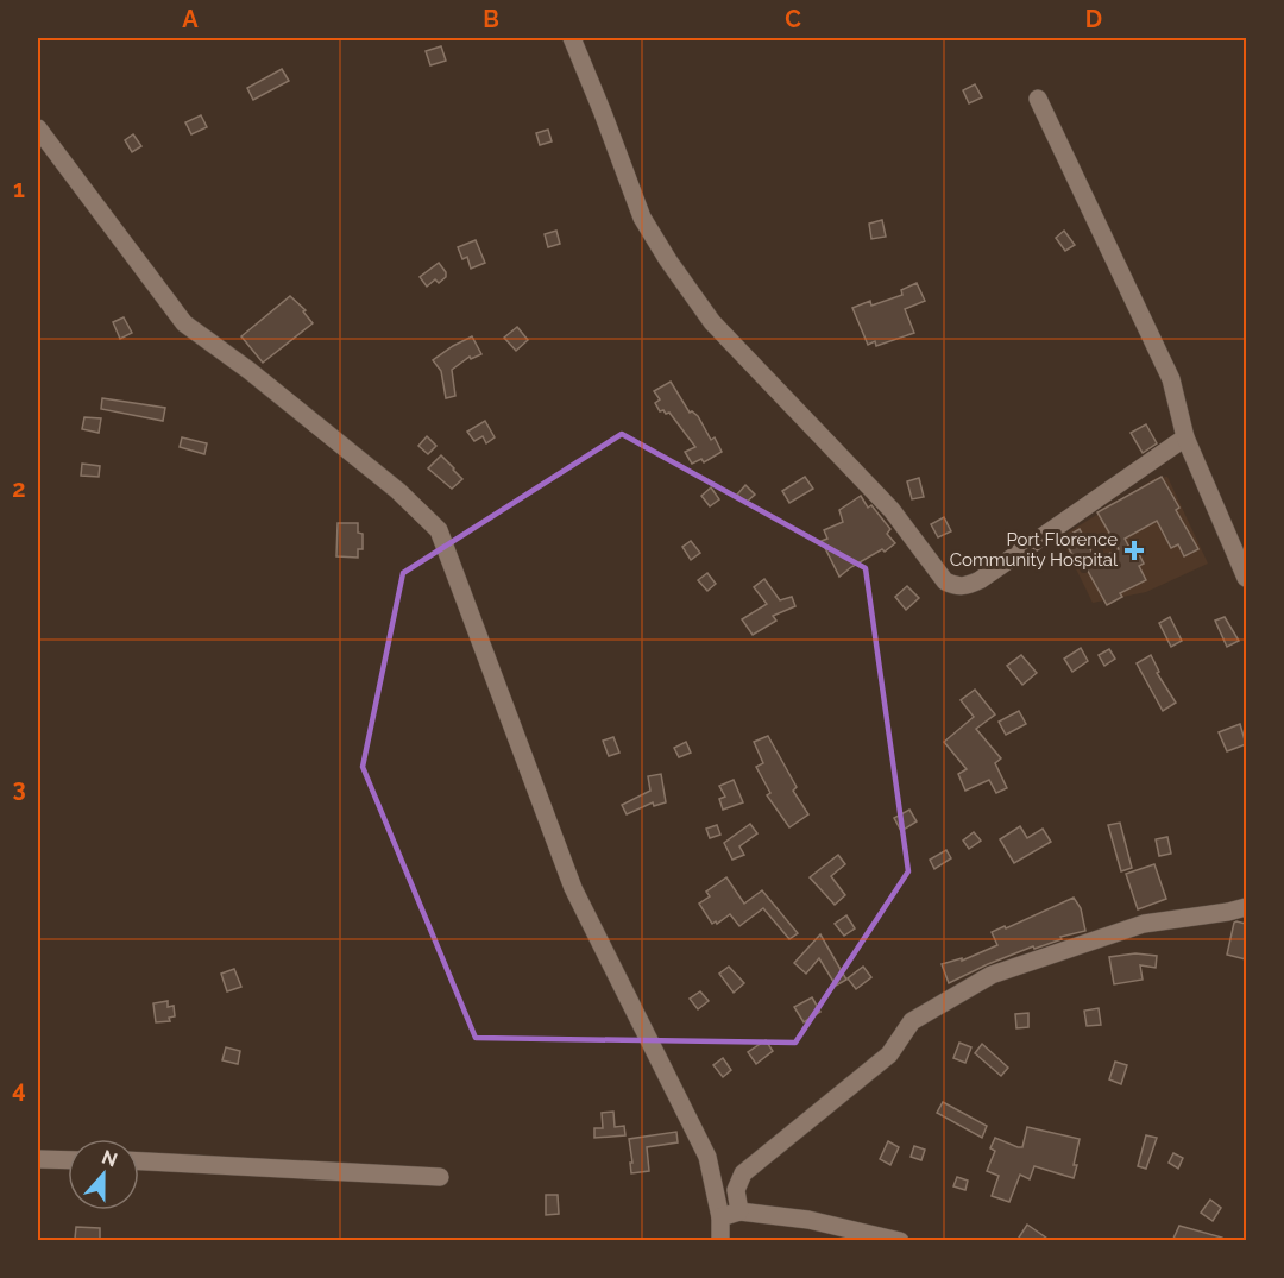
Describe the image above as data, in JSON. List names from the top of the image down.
{
  "places": {
    "health": ["Port Florence Community Hospital"]
  },
  "north": "top",
  "grid": {
    "columns": [
      "A",
      "B",
      "C",
      "D"
    ],
    "rows": [
      "1",
      "2",
      "3",
      "4"
    ]
  }
}
